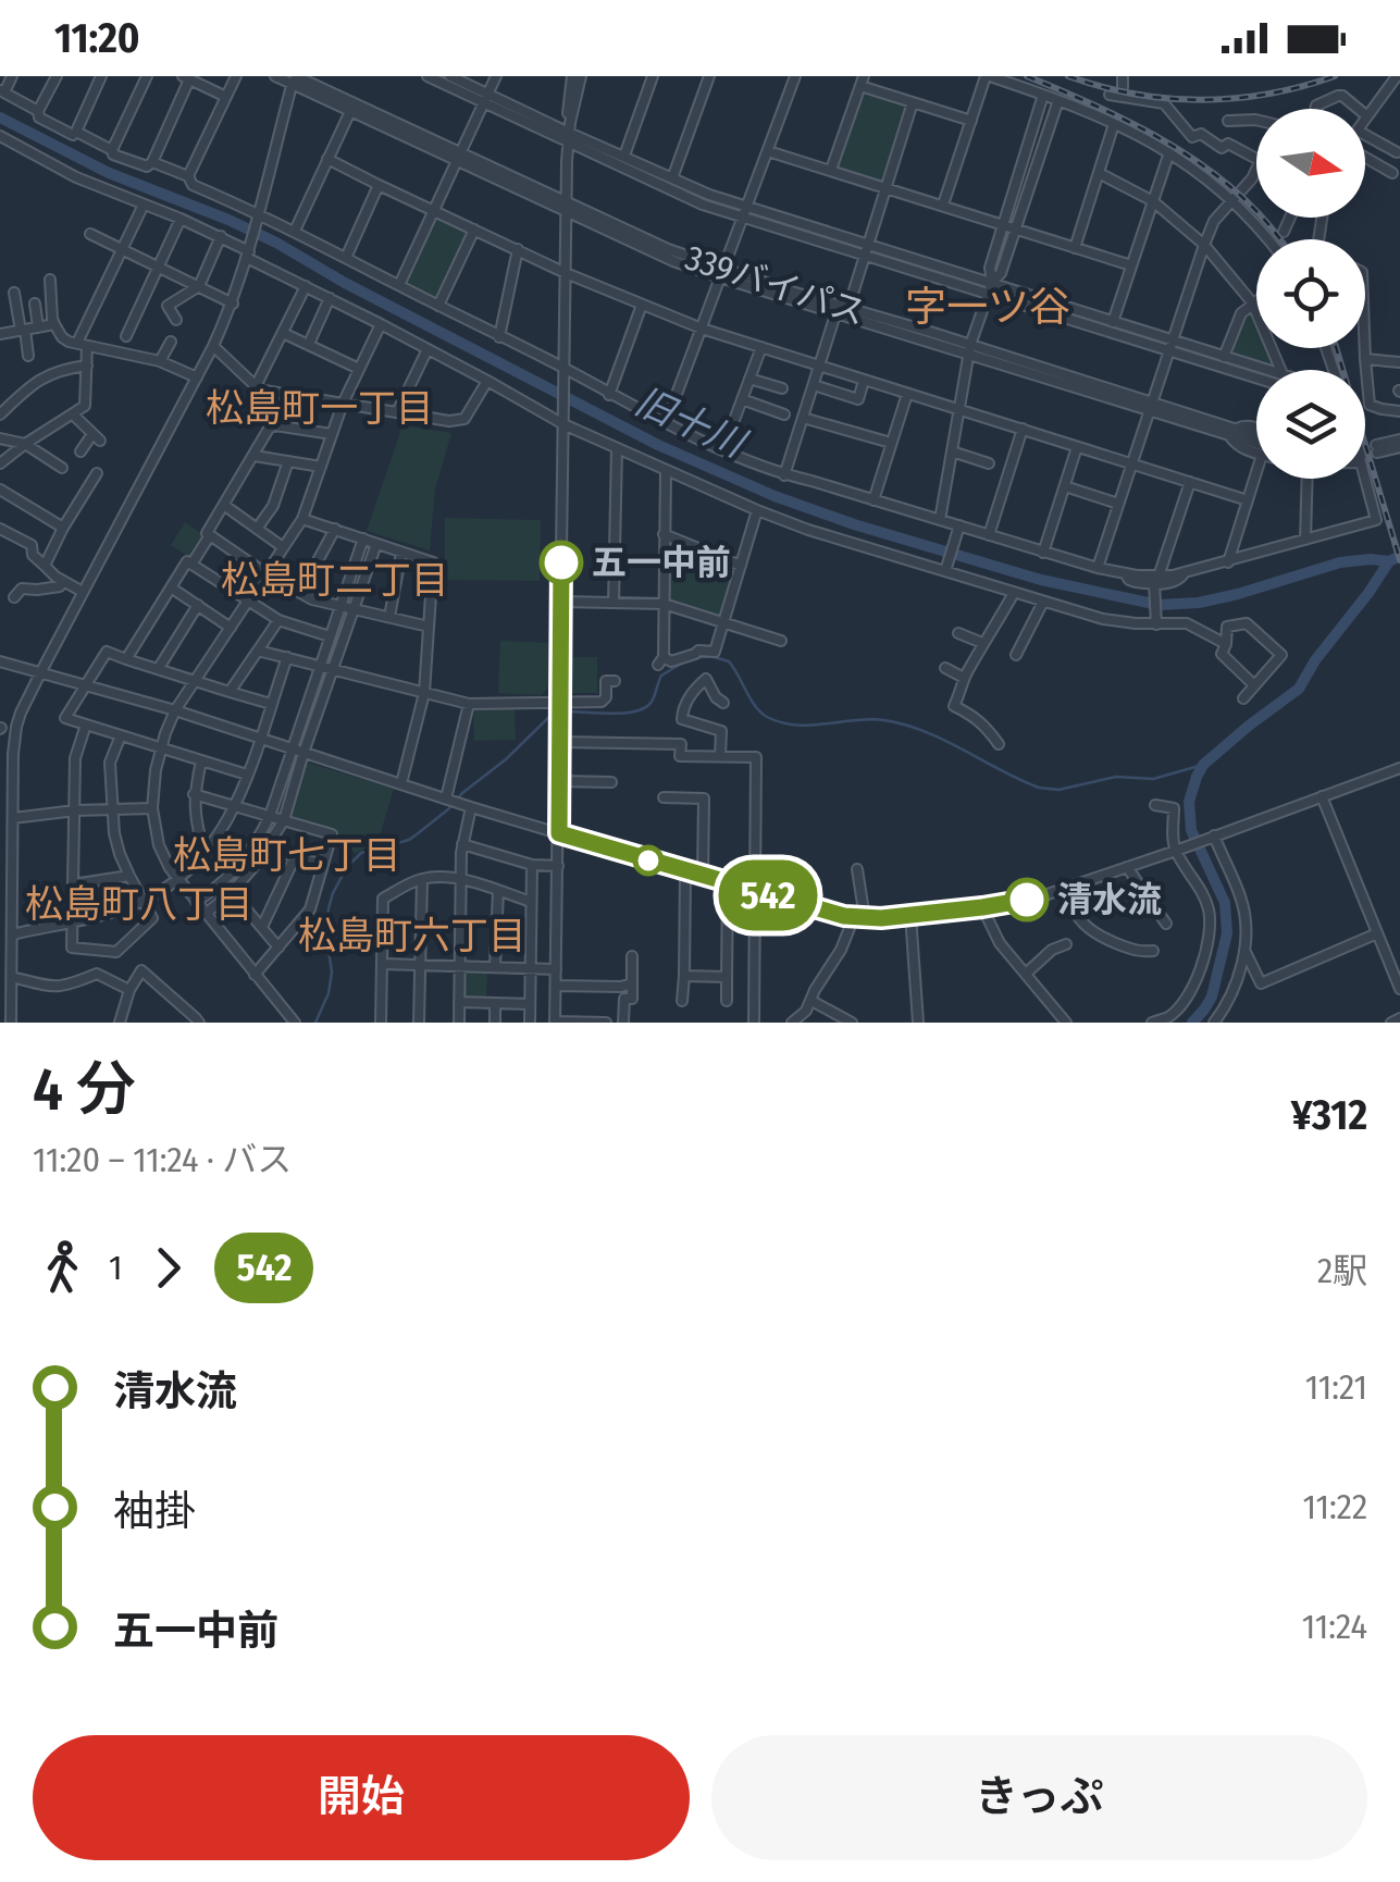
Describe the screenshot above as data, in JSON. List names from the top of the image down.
{
  "streets": {
    "street": ["339バイパス"]
  },
  "districts": [
    "字一ツ谷",
    "松島町一丁目",
    "松島町二丁目",
    "松島町七丁目",
    "松島町八丁目",
    "松島町六丁目"
  ],
  "water": ["旧十川"],
  "places": ["五一中前", "清水流"],
  "lines": ["bus line 542"],
  "north": "right",
  "page": {
    "status": "11:20",
    "on_map": "542",
    "heading": ["4 分", "11:20 – 11:24 · バス", "¥312"],
    "legs": ["1", "542", "2駅"],
    "list": [
      {
        "name": "清水流",
        "value": "11:21"
      },
      {
        "name": "袖掛",
        "value": "11:22"
      },
      {
        "name": "五一中前",
        "value": "11:24"
      }
    ],
    "buttons": ["開始", "きっぷ"]
  }
}
